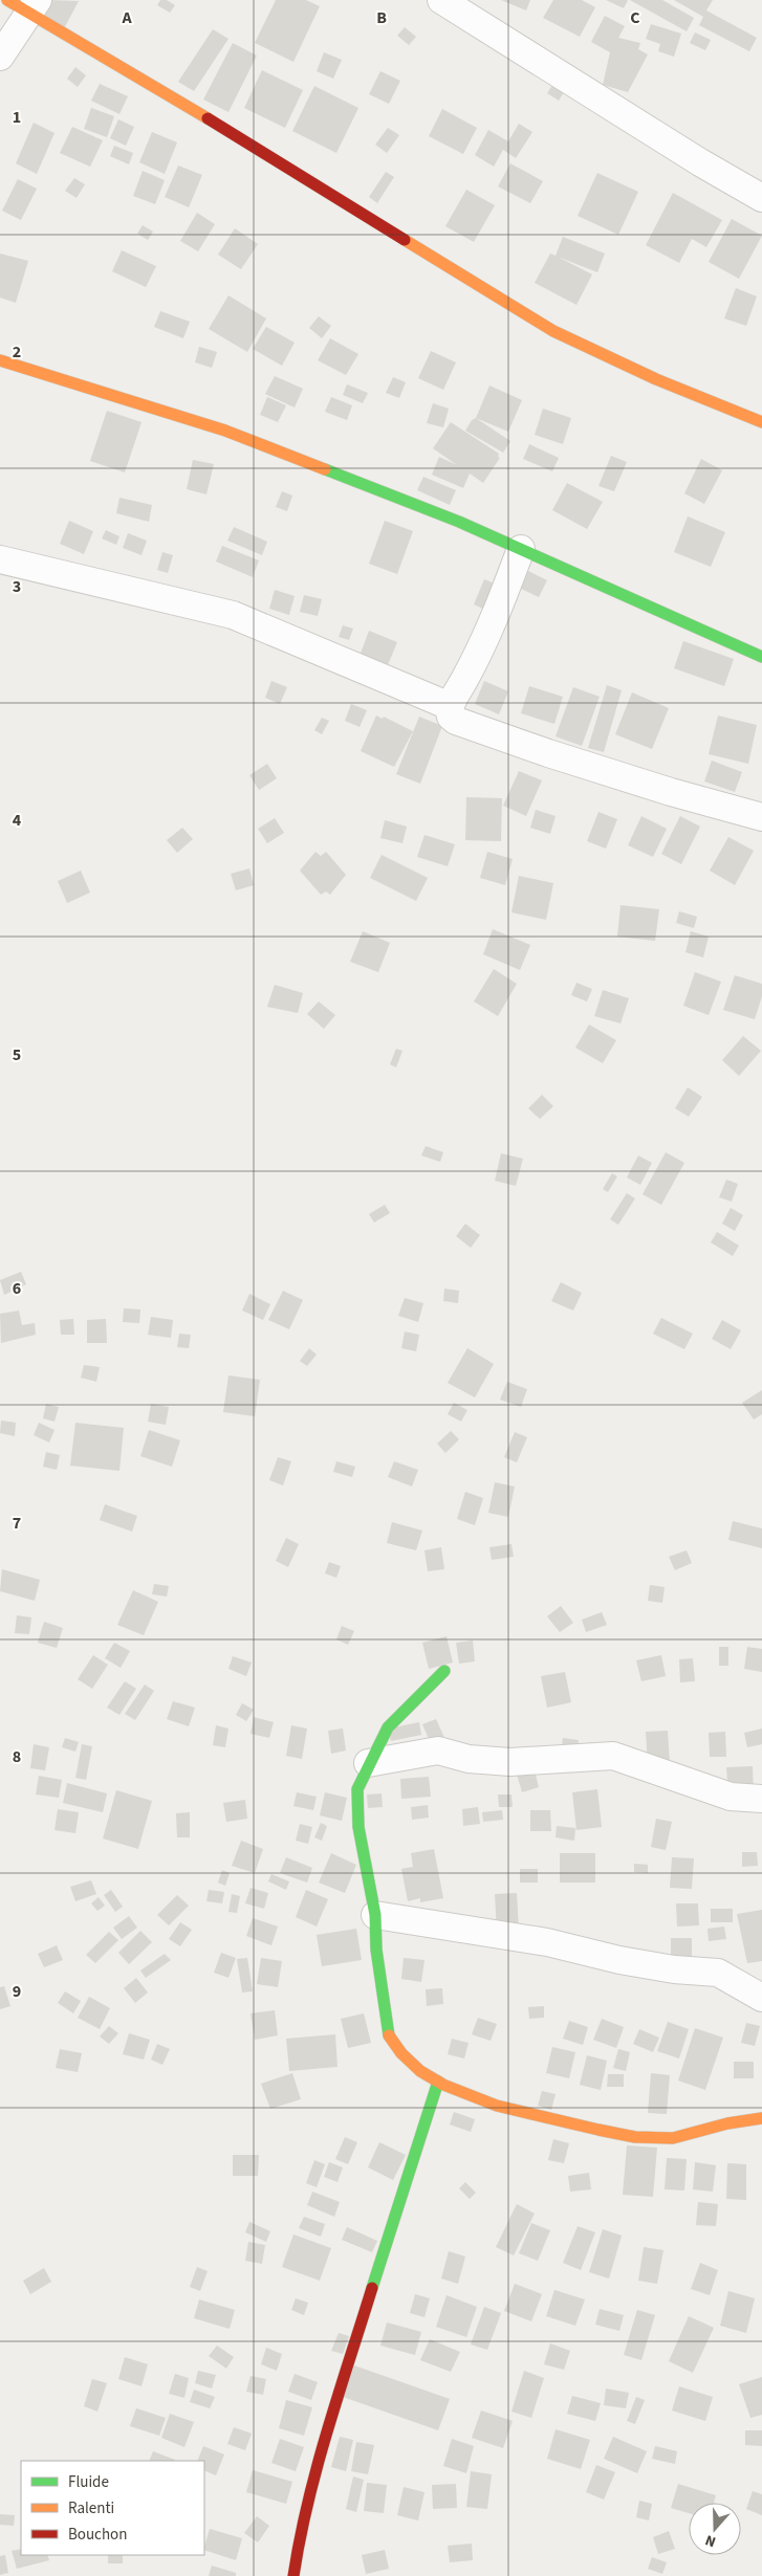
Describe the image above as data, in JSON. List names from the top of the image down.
{
  "legend": ["Fluide", "Ralenti", "Bouchon"],
  "north": "bottom",
  "grid": {
    "columns": ["A", "B", "C"],
    "rows": [
      "1",
      "2",
      "3",
      "4",
      "5",
      "6",
      "7",
      "8",
      "9"
    ]
  }
}
